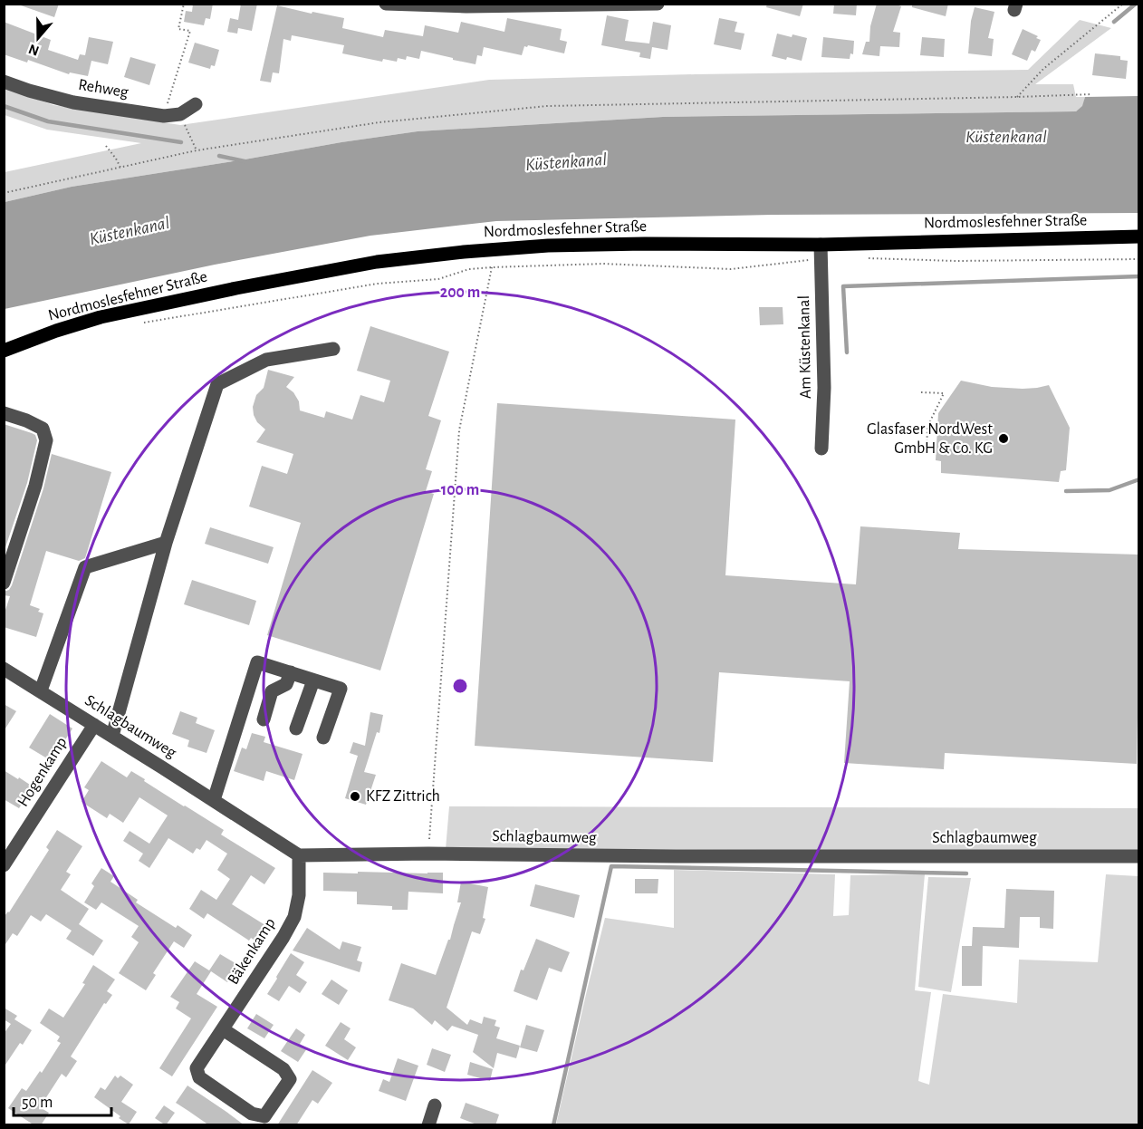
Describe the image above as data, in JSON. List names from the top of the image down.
{
  "streets": {
    "main road": ["Nordmoslesfehner Straße"],
    "street": [
      "Rehweg",
      "Am Küstenkanal",
      "Schlagbaumweg",
      "Hogenkamp",
      "Bäkenkamp"
    ]
  },
  "crossings": [
    ["Nordmoslesfehner Straße", "Am Küstenkanal"],
    ["Schlagbaumweg", "Hogenkamp"],
    ["Schlagbaumweg", "Bäkenkamp"]
  ],
  "water": ["Küstenkanal"],
  "places": ["Glasfaser NordWest GmbH & Co. KG", "KFZ Zittrich"],
  "scale_bar": "50 m",
  "north": "bottom",
  "rings": ["200 m", "100 m"]
}
